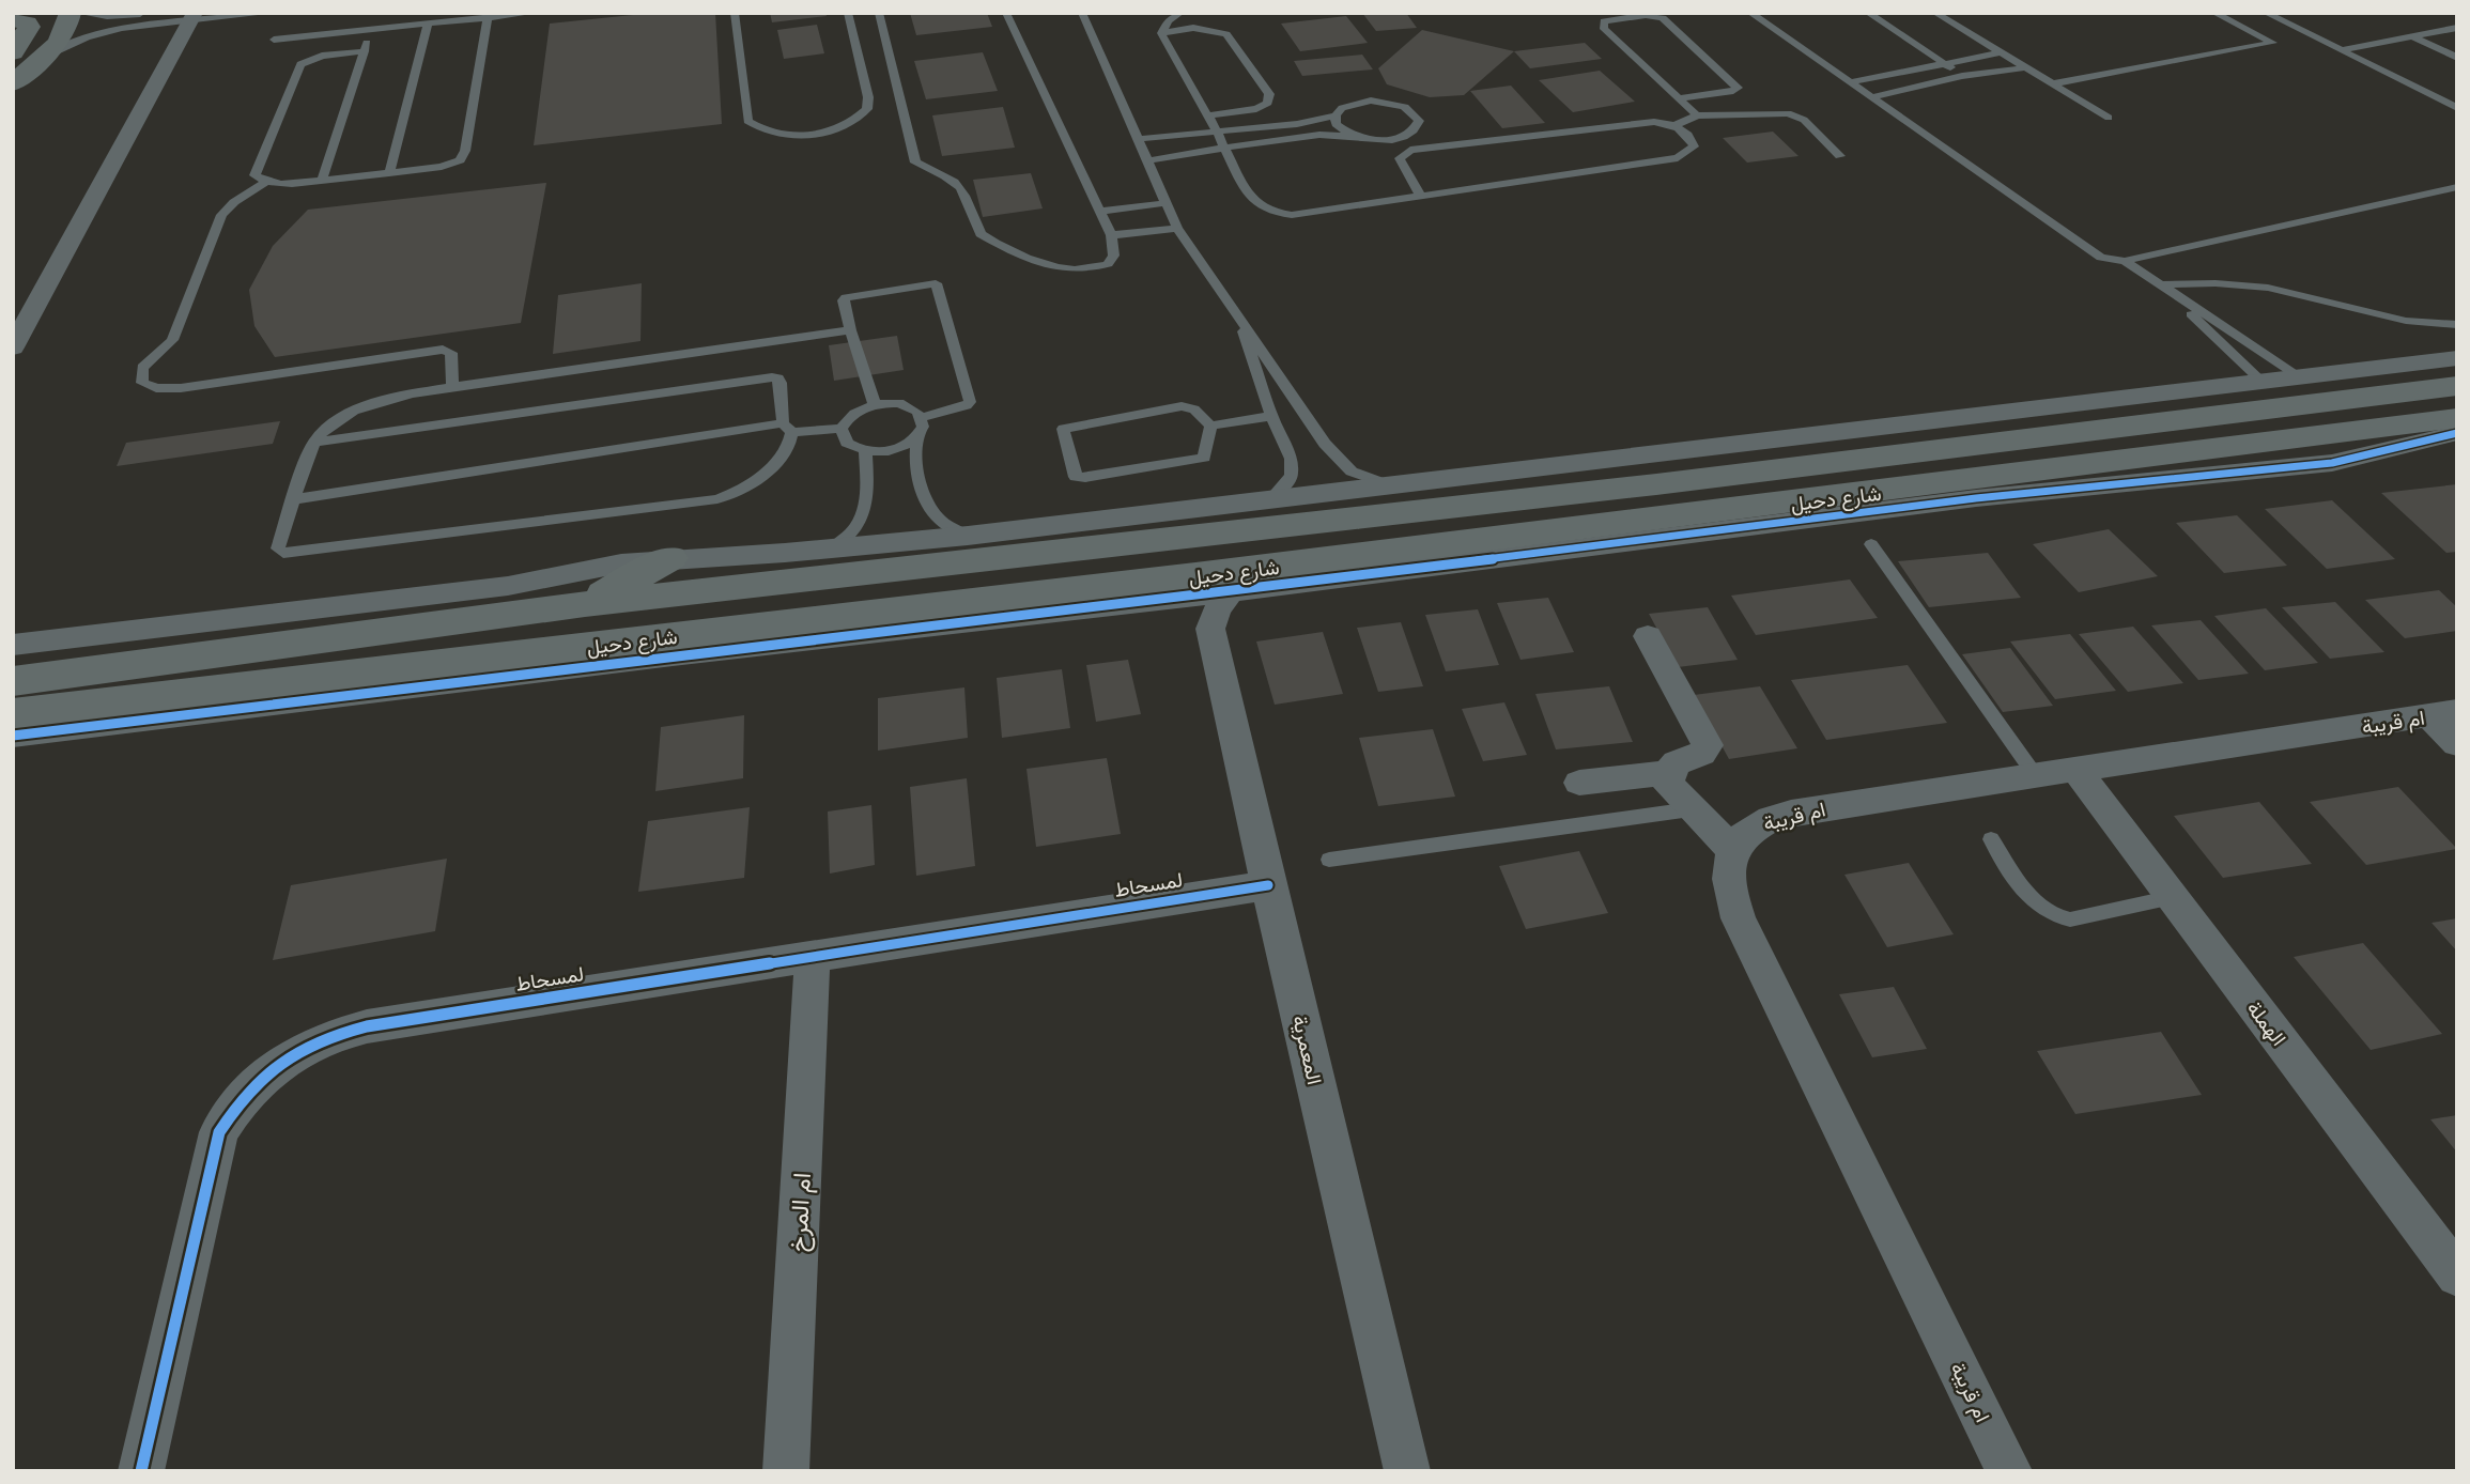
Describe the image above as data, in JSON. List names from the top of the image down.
{
  "streets": {
    "main road": ["شارع دحيل"],
    "street": [
      "ام قريبة",
      "لمسحاط",
      "الهملة",
      "المعمرية",
      "ام المرخ"
    ]
  },
  "crossings": [
    ["ام قريبة", "الهملة"],
    ["لمسحاط", "المعمرية"],
    ["لمسحاط", "ام المرخ"]
  ]
}
